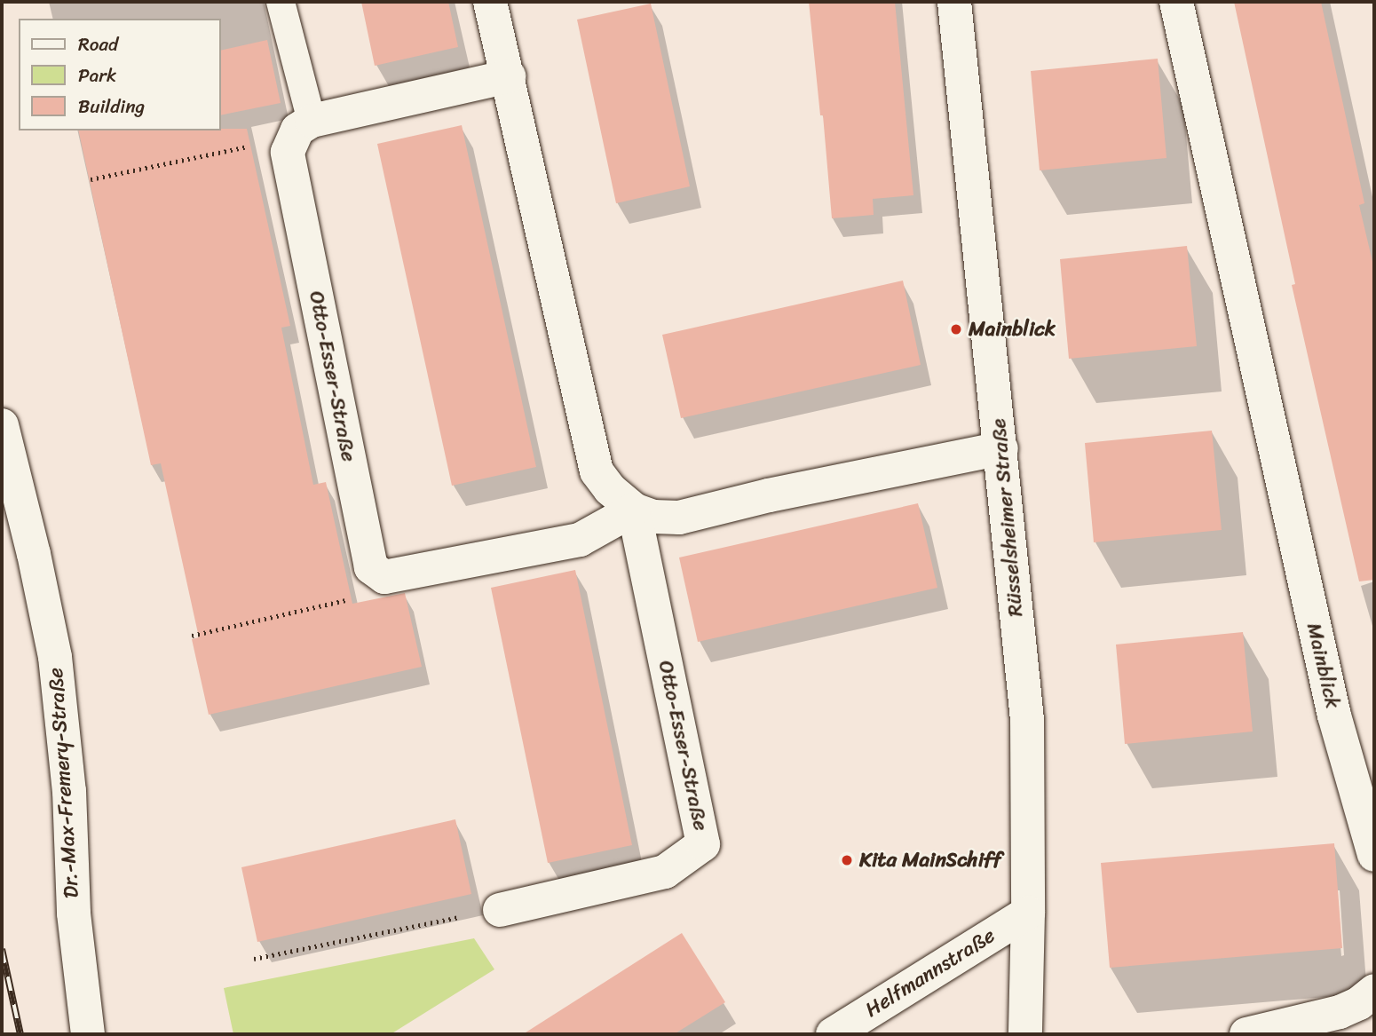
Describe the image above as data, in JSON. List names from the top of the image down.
{
  "streets": {
    "street": [
      "Otto-Esser-Straße",
      "Rüsselsheimer Straße",
      "Mainblick",
      "Dr.-Max-Fremery-Straße",
      "Helfmannstraße"
    ]
  },
  "crossings": [
    ["Rüsselsheimer Straße", "Helfmannstraße"]
  ],
  "places": ["Mainblick", "Kita MainSchiff"],
  "legend": ["Road", "Park", "Building"]
}
